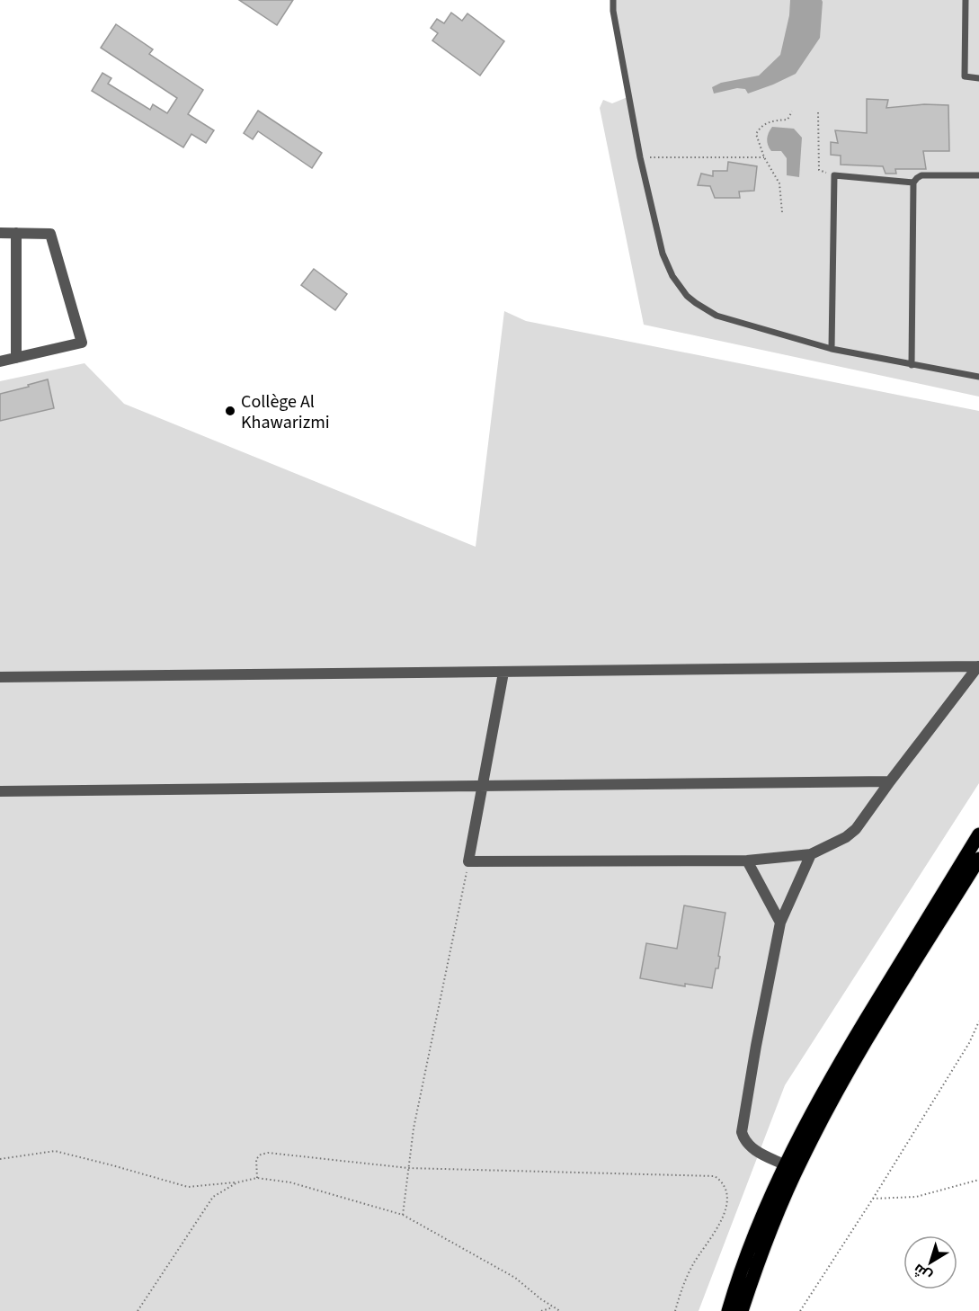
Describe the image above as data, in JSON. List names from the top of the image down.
{
  "places": ["Collège Al Khawarizmi"],
  "north": "bottom left"
}
